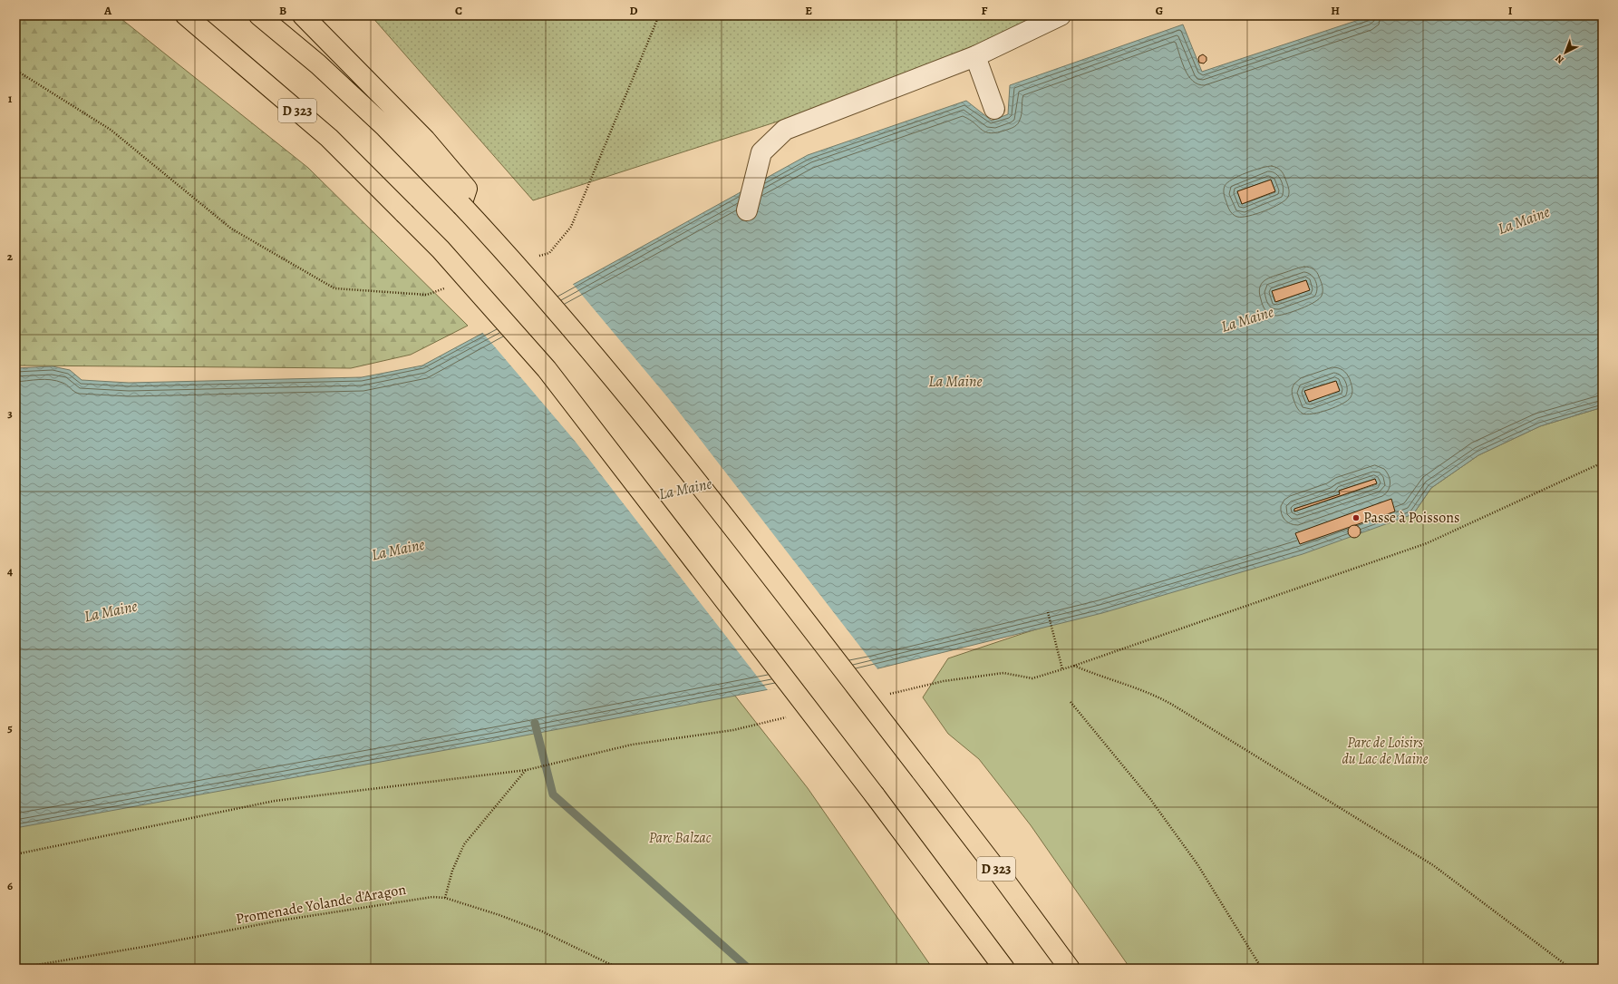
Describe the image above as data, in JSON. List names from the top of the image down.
{
  "streets": {
    "highway": ["D 323"],
    "path": ["Promenade Yolande d’Aragon"]
  },
  "water": ["La Maine"],
  "parks": ["Parc de Loisirs du Lac de Maine", "Parc Balzac"],
  "places": ["Passe à Poissons"],
  "north": "bottom left",
  "grid": {
    "columns": [
      "A",
      "B",
      "C",
      "D",
      "E",
      "F",
      "G",
      "H",
      "I"
    ],
    "rows": [
      "1",
      "2",
      "3",
      "4",
      "5",
      "6"
    ]
  }
}
